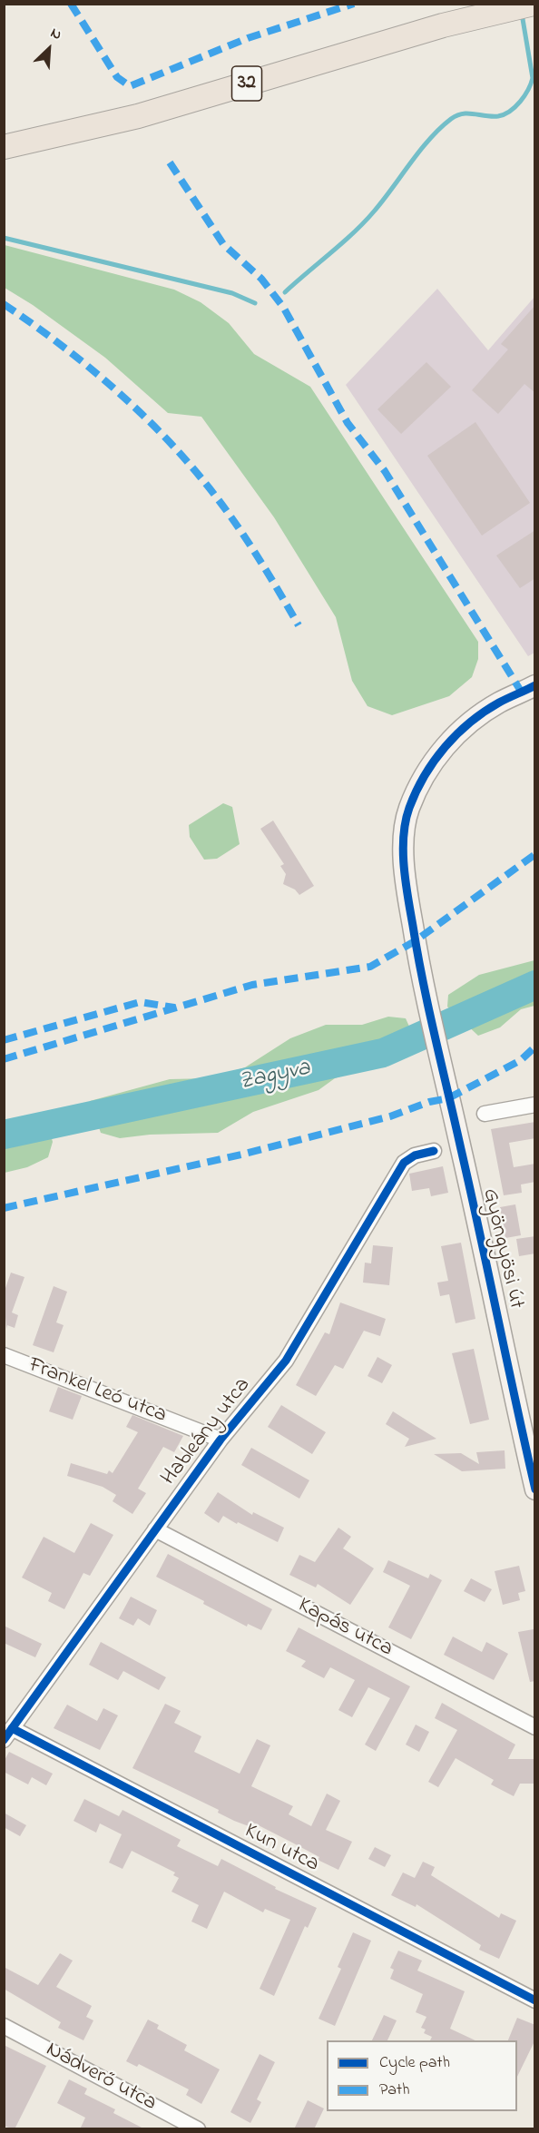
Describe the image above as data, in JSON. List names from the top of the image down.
{
  "streets": {
    "main road": ["32"],
    "street": [
      "Gyöngyösi út",
      "Frankel Leó utca",
      "Hableány utca",
      "Kapás utca",
      "Kun utca",
      "Nádverő utca"
    ]
  },
  "crossings": [
    ["Frankel Leó utca", "Hableány utca"],
    ["Hableány utca", "Kapás utca"],
    ["Hableány utca", "Kun utca"]
  ],
  "water": ["Zagyva"],
  "legend": ["Cycle path", "Path"],
  "north": "top right"
}
